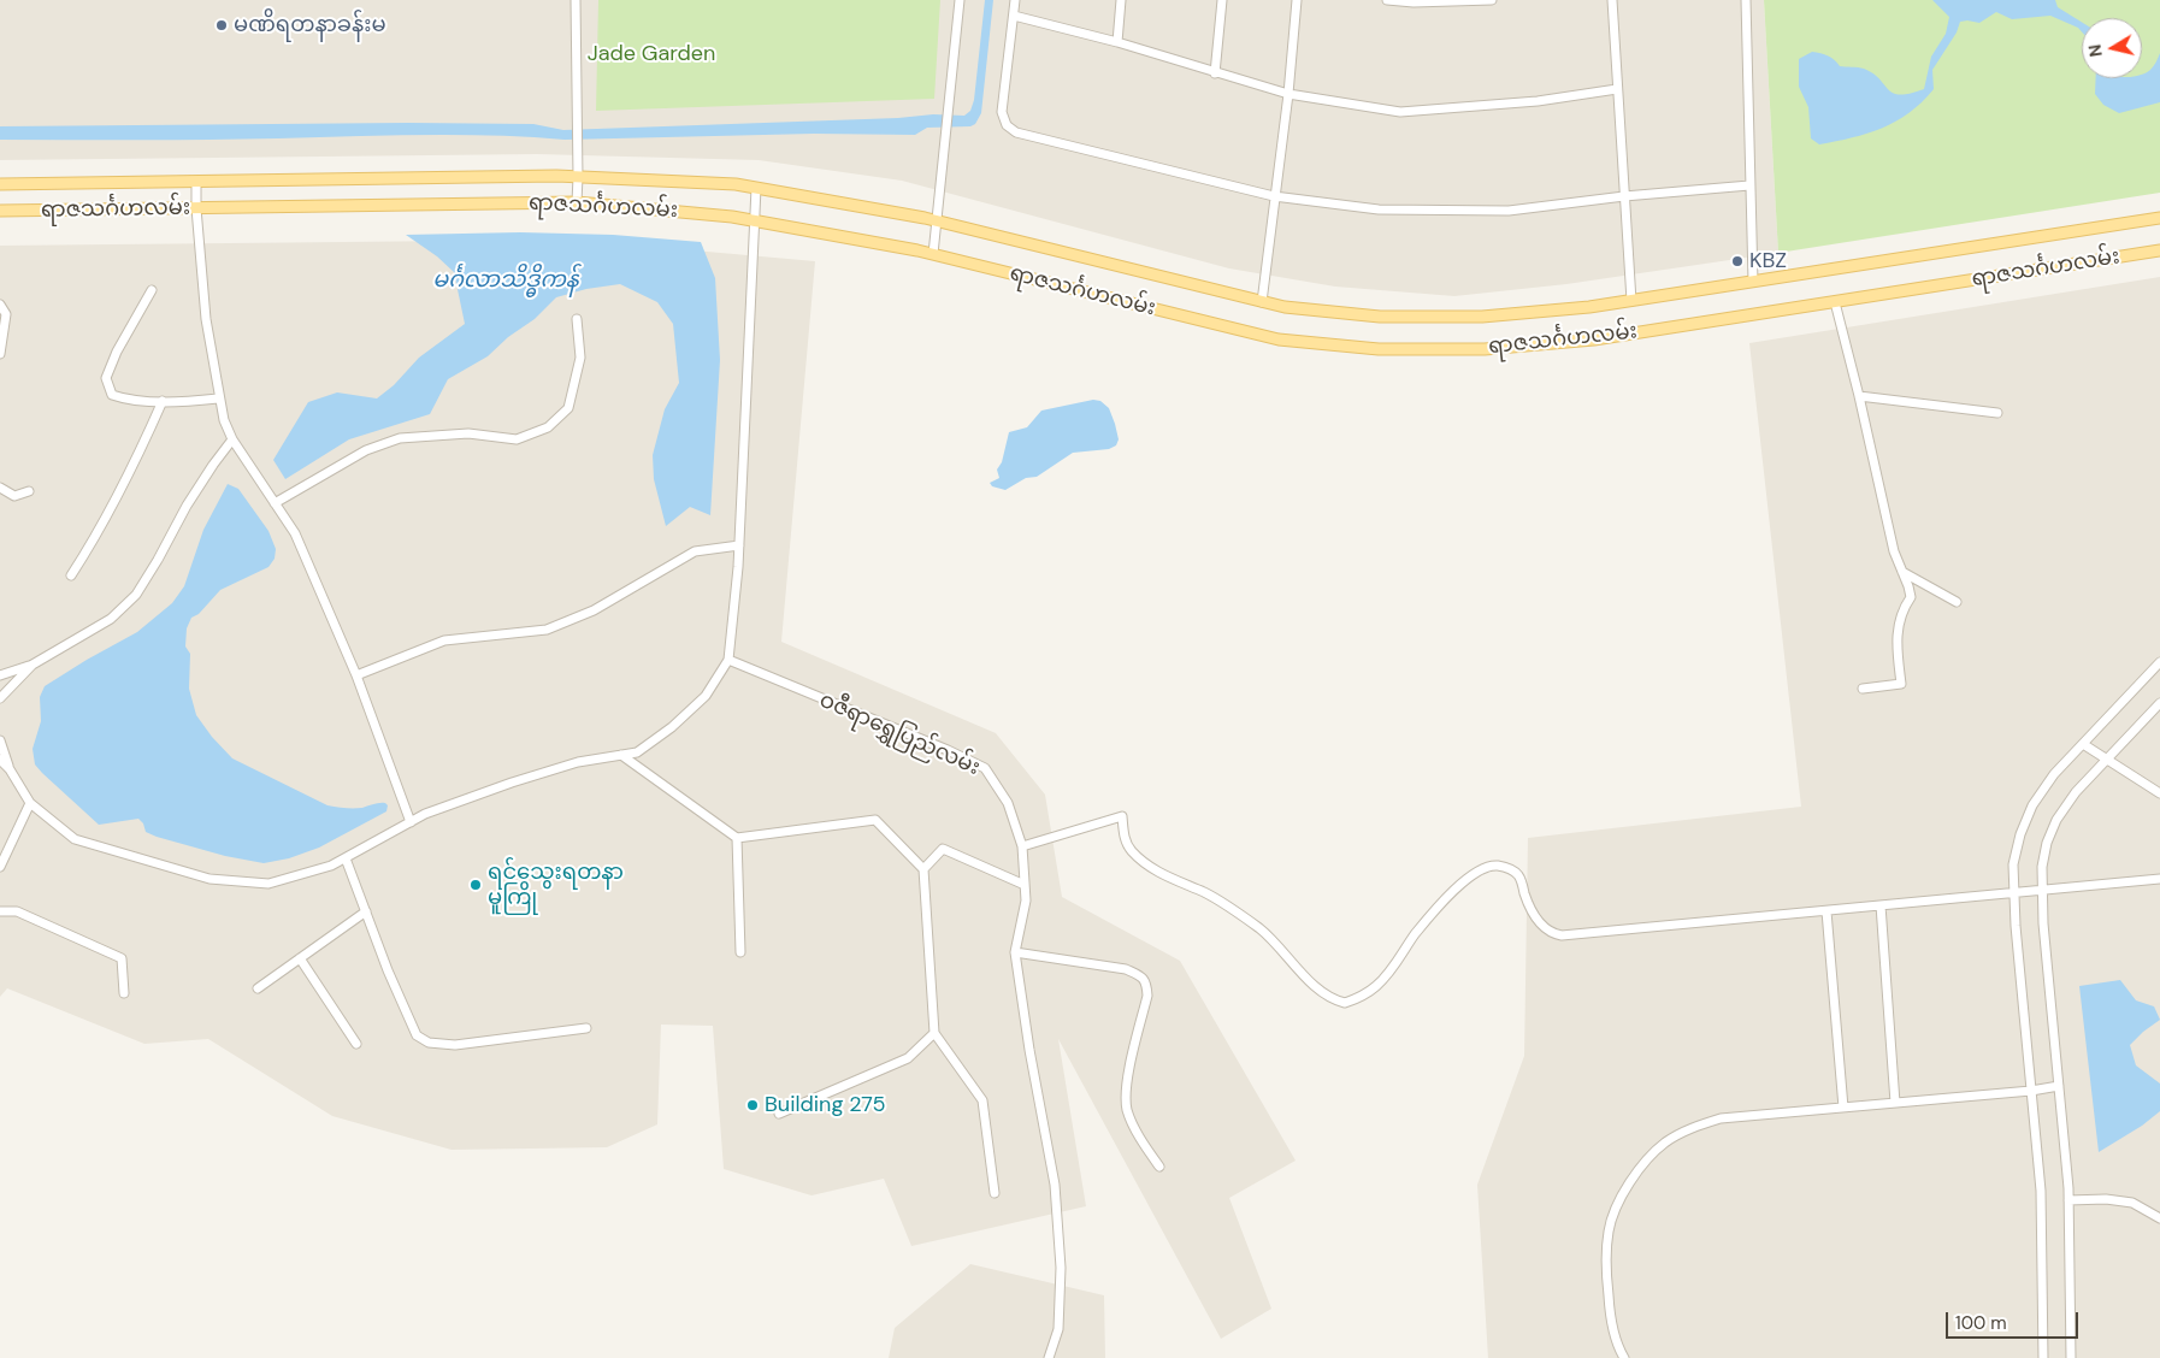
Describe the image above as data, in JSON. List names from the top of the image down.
{
  "streets": {
    "main road": ["ရာဇသင်္ဂဟလမ်း"],
    "street": ["ဝဇီရာရွှေပြည်လမ်း"]
  },
  "water": ["မင်္ဂလာသိဒ္ဓိကန်"],
  "parks": ["Jade Garden"],
  "places": [
    "မဏိရတနာခန်းမ",
    "KBZ",
    "ရင်သွေးရတနာ မူကြို",
    "Building 275"
  ],
  "scale_bar": "100 m",
  "north": "left"
}
